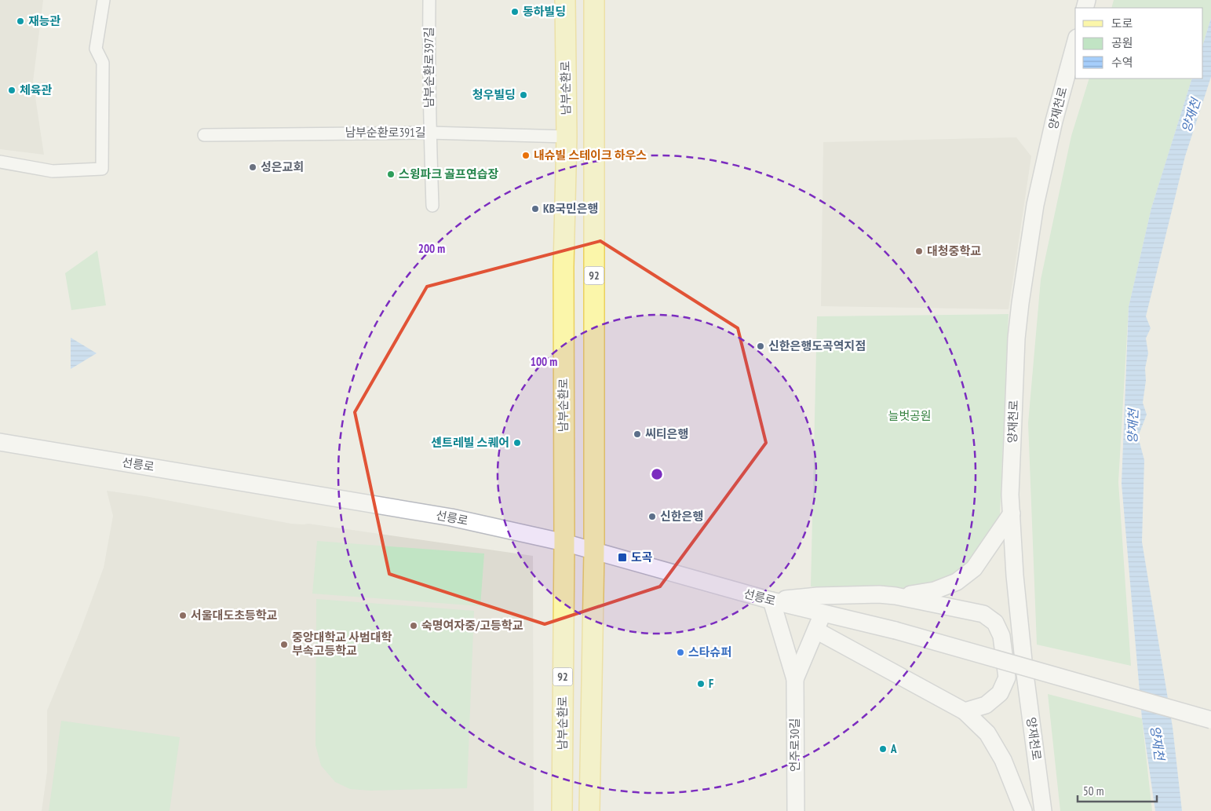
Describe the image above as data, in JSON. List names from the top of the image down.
{
  "streets": {
    "main road": ["남부순환로", "92"],
    "street": [
      "남부순환로397길",
      "양재천로",
      "남부순환로391길",
      "선릉로",
      "언주로30길"
    ]
  },
  "crossings": [
    ["남부순환로397길", "남부순환로391길"],
    ["남부순환로", "남부순환로391길"],
    ["남부순환로", "선릉로"],
    ["92", "선릉로"]
  ],
  "water": ["양재천"],
  "parks": ["늘벗공원"],
  "places": {
    "other": [
      "동하빌딩",
      "재능관",
      "체육관",
      "청우빌딩",
      "내슈빌 스테이크 하우스",
      "성은교회",
      "스윙파크 골프연습장",
      "KB국민은행",
      "대청중학교",
      "신한은행도곡역지점",
      "씨티은행",
      "센트레빌 스퀘어",
      "신한은행",
      "서울대도초등학교",
      "숙명여자중/고등학교",
      "중앙대학교 사범대학 부속고등학교",
      "스타슈퍼",
      "F",
      "A"
    ],
    "transit": ["도곡"]
  },
  "legend": ["도로", "공원", "수역"],
  "scale_bar": "50 m",
  "rings": ["200 m", "100 m"]
}
